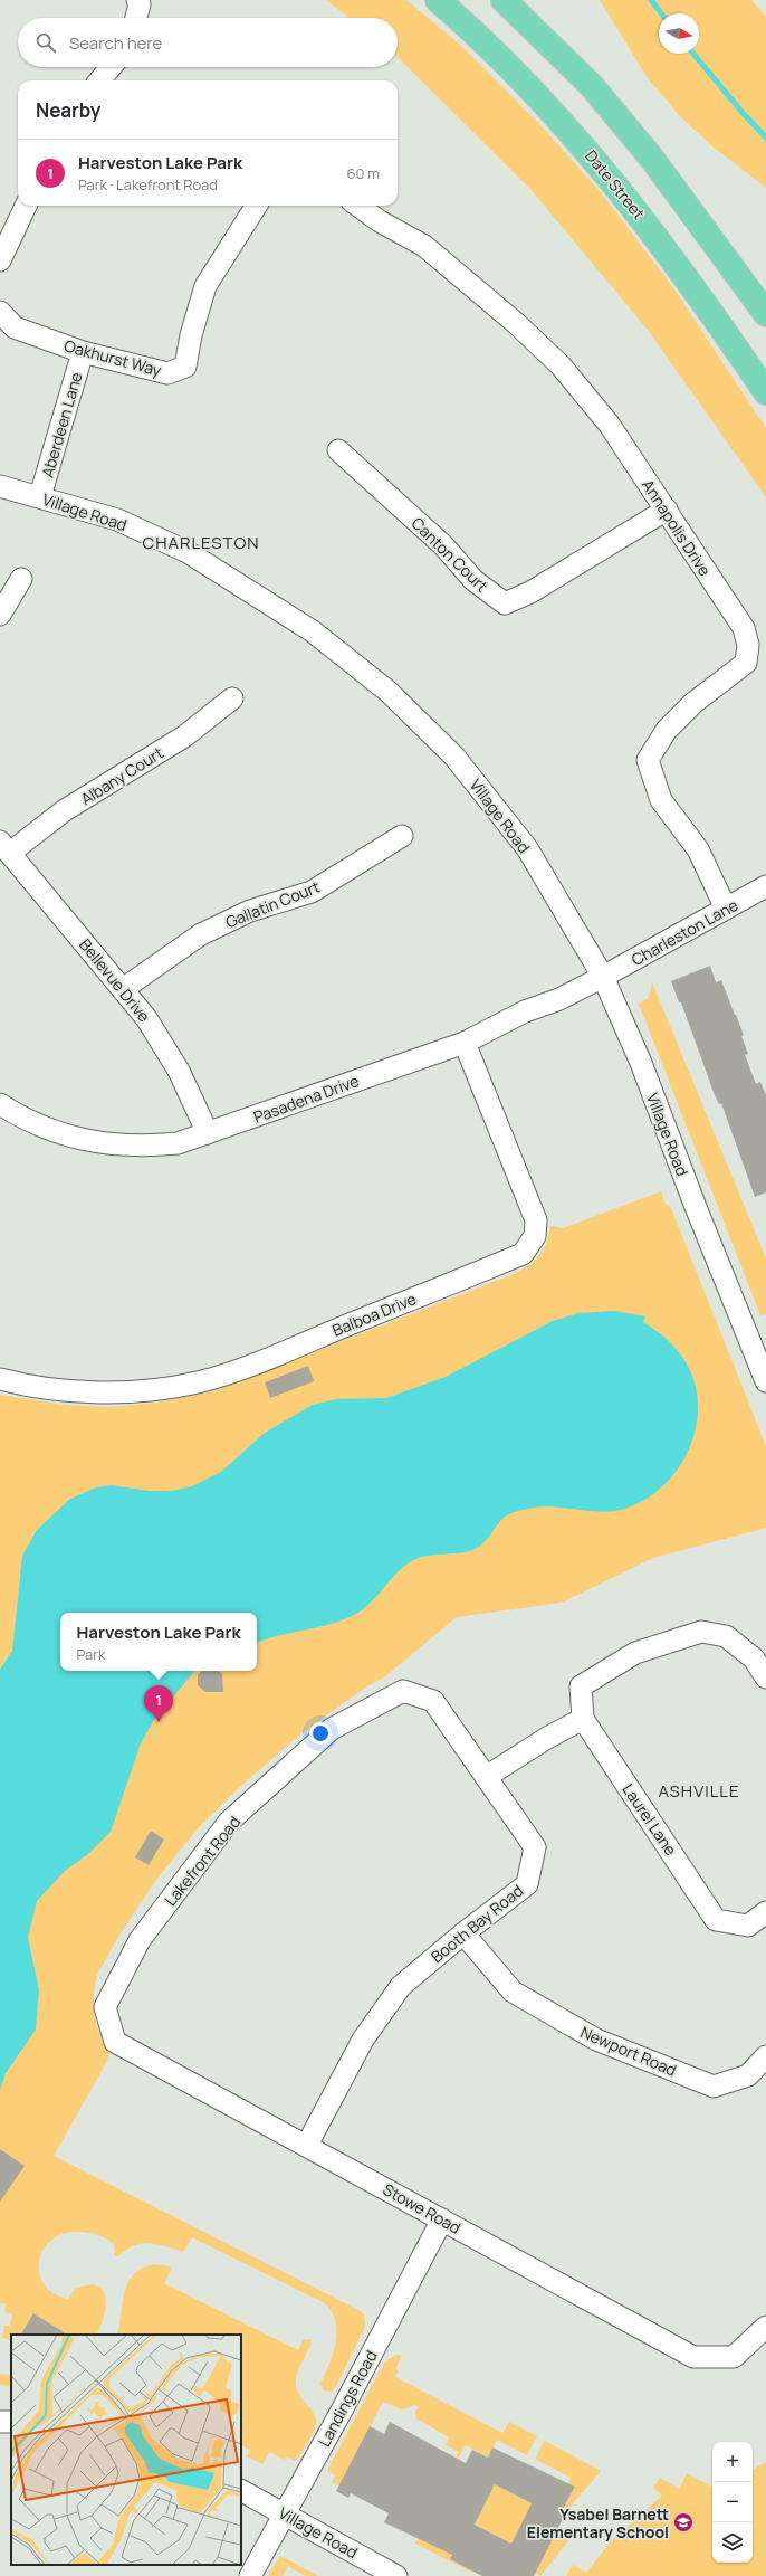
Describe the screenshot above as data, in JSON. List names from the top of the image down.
{
  "streets": {
    "main road": ["Date Street"],
    "street": [
      "Oakhurst Way",
      "Aberdeen Lane",
      "Village Road",
      "Annapolis Drive",
      "Canton Court",
      "Albany Court",
      "Gallatin Court",
      "Charleston Lane",
      "Bellevue Drive",
      "Pasadena Drive",
      "Balboa Drive",
      "Laurel Lane",
      "Lakefront Road",
      "Booth Bay Road",
      "Newport Road",
      "Stowe Road",
      "Landings Road"
    ]
  },
  "crossings": [
    ["Oakhurst Way", "Aberdeen Lane"],
    ["Aberdeen Lane", "Village Road"],
    ["Village Road", "Charleston Lane"],
    ["Village Road", "Pasadena Drive"],
    ["Village Road", "Landings Road"],
    ["Annapolis Drive", "Canton Court"],
    ["Annapolis Drive", "Charleston Lane"],
    ["Albany Court", "Bellevue Drive"],
    ["Gallatin Court", "Bellevue Drive"],
    ["Charleston Lane", "Pasadena Drive"],
    ["Bellevue Drive", "Pasadena Drive"],
    ["Pasadena Drive", "Balboa Drive"],
    ["Lakefront Road", "Booth Bay Road"],
    ["Lakefront Road", "Stowe Road"],
    ["Booth Bay Road", "Newport Road"],
    ["Booth Bay Road", "Stowe Road"],
    ["Stowe Road", "Landings Road"]
  ],
  "districts": ["CHARLESTON", "ASHVILLE"],
  "places": {
    "school or university": ["Ysabel Barnett Elementary School"]
  },
  "north": "right",
  "page": {
    "search": "Search here",
    "heading": "Nearby",
    "list": [
      {
        "mark": "1",
        "name": "Harveston Lake Park",
        "note": "Park · Lakefront Road",
        "value": "60 m"
      }
    ],
    "popup": ["Harveston Lake Park", "Park"],
    "pins": "1",
    "map_buttons": ["+", "−"]
  }
}
